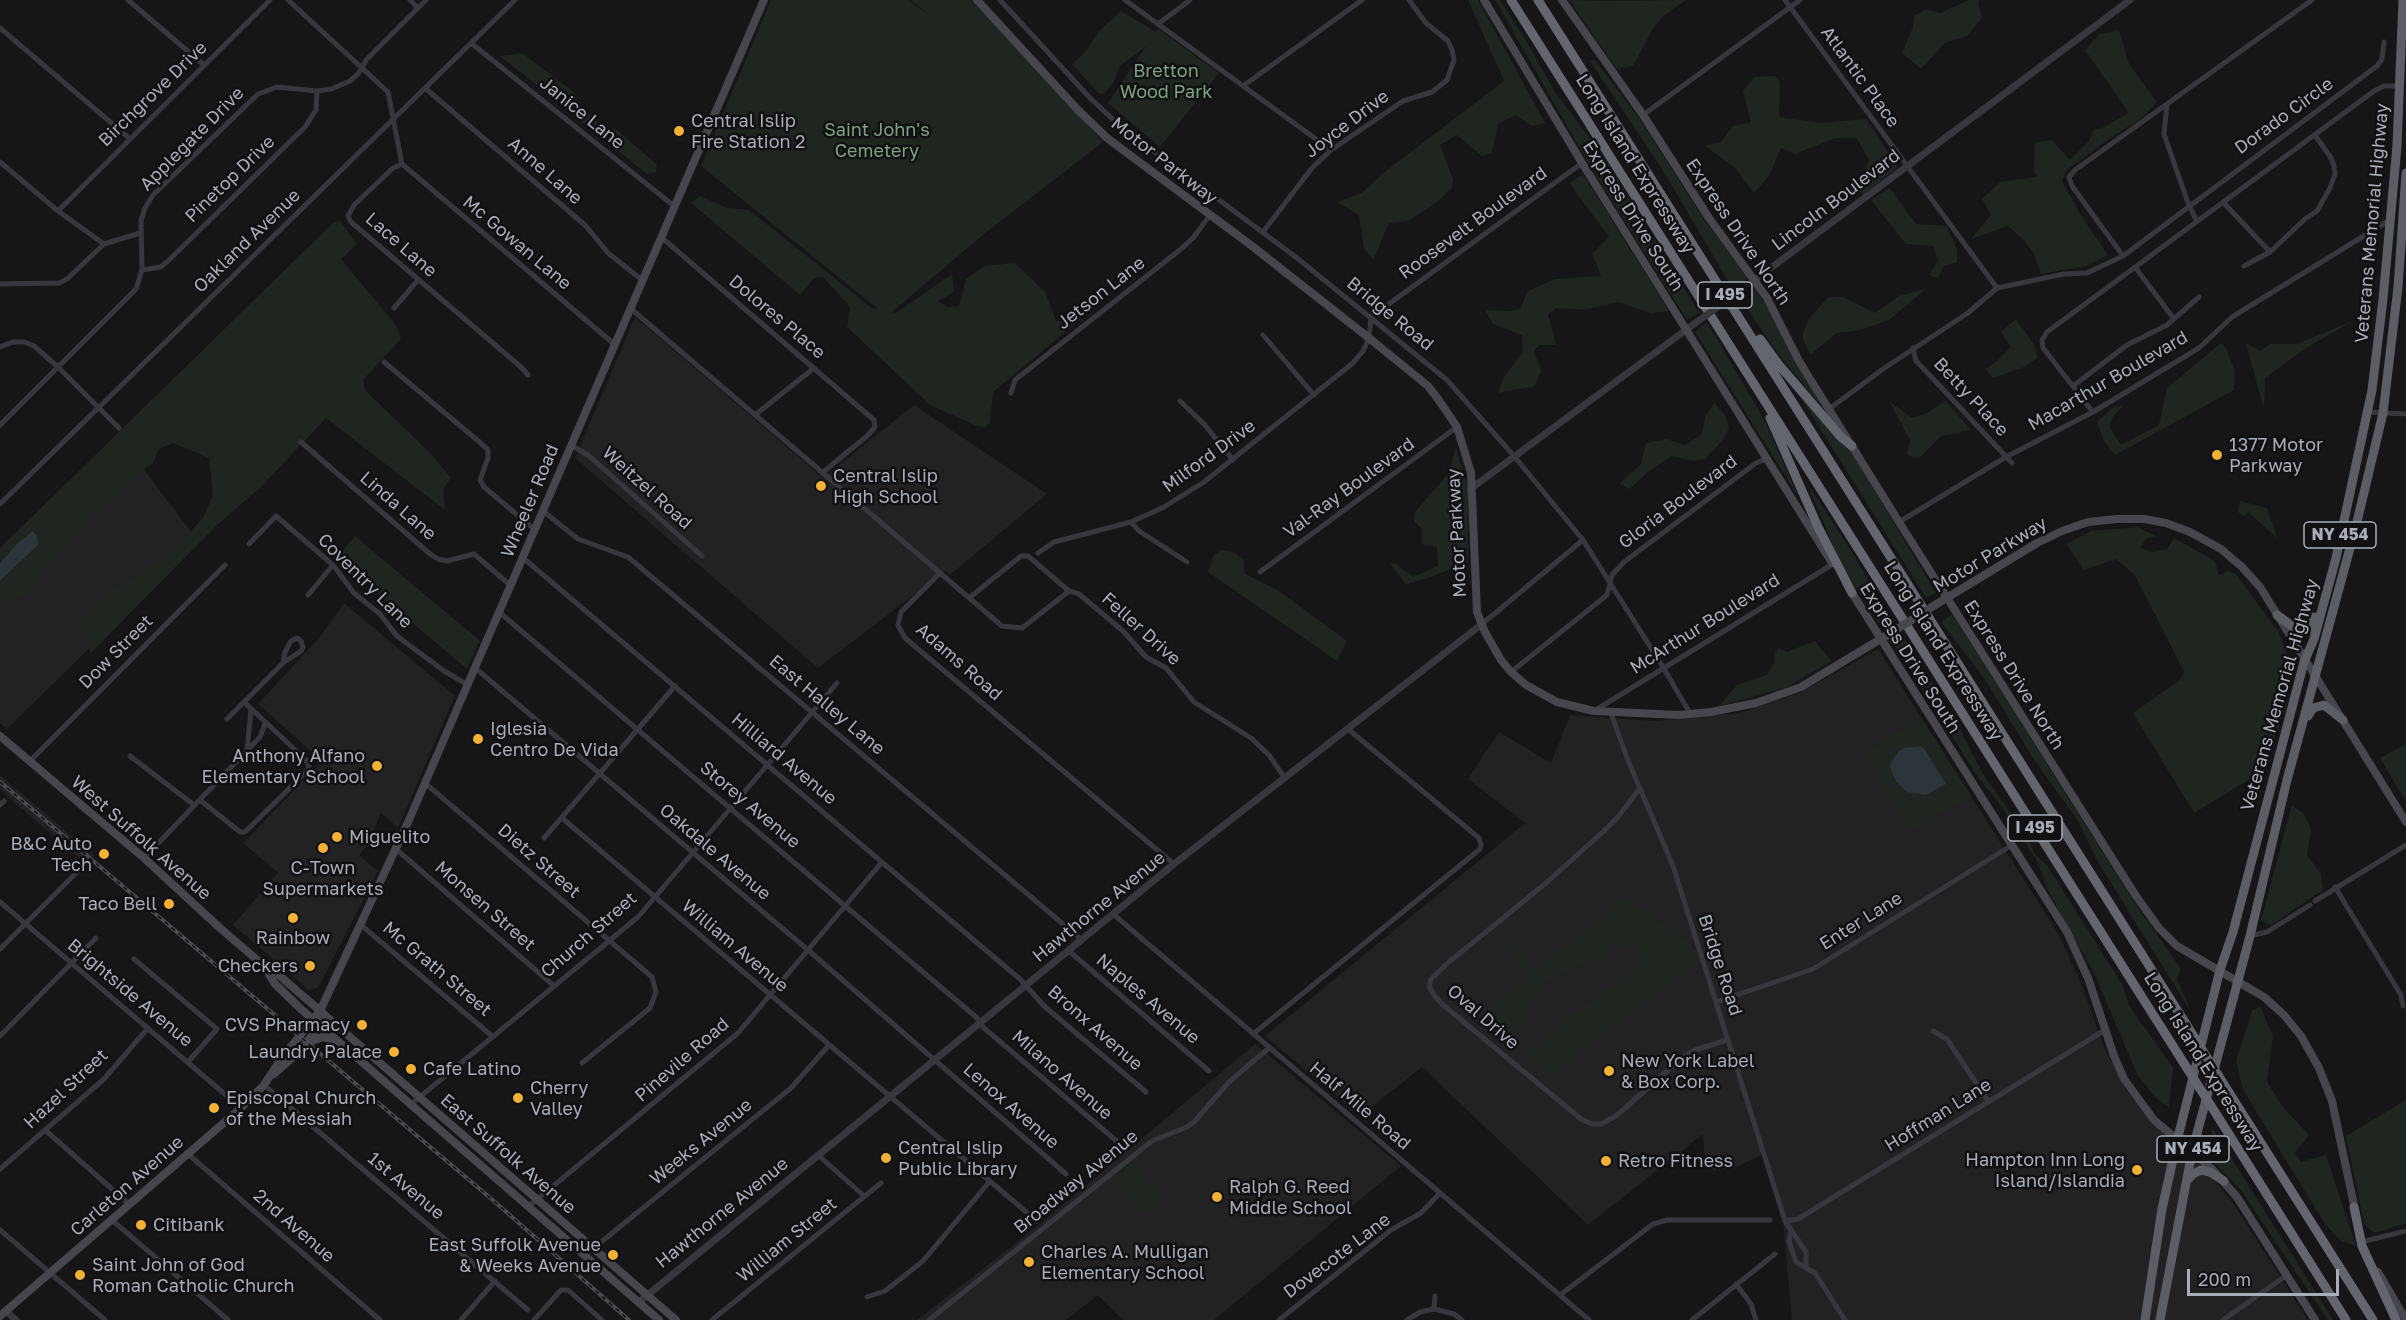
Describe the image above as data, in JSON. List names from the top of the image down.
{
  "streets": {
    "highway": [
      "Long Island Expressway",
      "Veterans Memorial Highway",
      "I 495",
      "NY 454"
    ],
    "main road": [
      "Motor Parkway",
      "Express Drive South",
      "Express Drive North",
      "Wheeler Road",
      "West Suffolk Avenue",
      "East Suffolk Avenue",
      "Carleton Avenue"
    ],
    "street": [
      "Atlantic Place",
      "Birchgrove Drive",
      "Janice Lane",
      "Dorado Circle",
      "Joyce Drive",
      "Applegate Drive",
      "Anne Lane",
      "Pinetop Drive",
      "Lincoln Boulevard",
      "Roosevelt Boulevard",
      "Oakland Avenue",
      "Mc Gowan Lane",
      "Lace Lane",
      "Jetson Lane",
      "Bridge Road",
      "Dolores Place",
      "Macarthur Boulevard",
      "Betty Place",
      "Milford Drive",
      "Weitzel Road",
      "Val-Ray Boulevard",
      "Gloria Boulevard",
      "Linda Lane",
      "Coventry Lane",
      "McArthur Boulevard",
      "Feller Drive",
      "Dow Street",
      "Adams Road",
      "East Halley Lane",
      "Hilliard Avenue",
      "Storey Avenue",
      "Oakdale Avenue",
      "Dietz Street",
      "Monsen Street",
      "Hawthorne Avenue",
      "Enter Lane",
      "Church Street",
      "William Avenue",
      "Mc Grath Street",
      "Brightside Avenue",
      "Naples Avenue",
      "Oval Drive",
      "Bronx Avenue",
      "Pinevile Road",
      "Milano Avenue",
      "Hazel Street",
      "Lenox Avenue",
      "Half Mile Road",
      "Hoffman Lane",
      "Weeks Avenue",
      "Broadway Avenue",
      "1st Avenue",
      "2nd Avenue",
      "William Street",
      "Dovecote Lane"
    ]
  },
  "crossings": [
    ["Atlantic Place", "Dorado Circle"],
    ["Atlantic Place", "Lincoln Boulevard"],
    ["Janice Lane", "Oakland Avenue"],
    ["Janice Lane", "Wheeler Road"],
    ["Joyce Drive", "Bridge Road"],
    ["Applegate Drive", "Pinetop Drive"],
    ["Motor Parkway", "Lincoln Boulevard"],
    ["Motor Parkway", "Express Drive South"],
    ["Motor Parkway", "Veterans Memorial Highway"],
    ["Motor Parkway", "Express Drive North"],
    ["Motor Parkway", "Jetson Lane"],
    ["Motor Parkway", "Bridge Road"],
    ["Motor Parkway", "Milford Drive"],
    ["Motor Parkway", "Val-Ray Boulevard"],
    ["Motor Parkway", "Gloria Boulevard"],
    ["Motor Parkway", "McArthur Boulevard"],
    ["Motor Parkway", "Hawthorne Avenue"],
    ["Anne Lane", "Oakland Avenue"],
    ["Anne Lane", "Wheeler Road"],
    ["Lincoln Boulevard", "Express Drive South"],
    ["Lincoln Boulevard", "Express Drive North"],
    ["Lincoln Boulevard", "Bridge Road"],
    ["Express Drive South", "Roosevelt Boulevard"],
    ["Express Drive South", "Veterans Memorial Highway"],
    ["Express Drive South", "Gloria Boulevard"],
    ["Express Drive South", "McArthur Boulevard"],
    ["Express Drive South", "Enter Lane"],
    ["Express Drive South", "Hoffman Lane"],
    ["Roosevelt Boulevard", "Bridge Road"],
    ["Veterans Memorial Highway", "Express Drive North"],
    ["Veterans Memorial Highway", "Macarthur Boulevard"],
    ["Express Drive North", "Macarthur Boulevard"],
    ["Mc Gowan Lane", "Lace Lane"],
    ["Mc Gowan Lane", "Wheeler Road"],
    ["Bridge Road", "Gloria Boulevard"],
    ["Bridge Road", "McArthur Boulevard"],
    ["Bridge Road", "Hawthorne Avenue"],
    ["Bridge Road", "Enter Lane"],
    ["Bridge Road", "Oval Drive"],
    ["Bridge Road", "Hoffman Lane"],
    ["Dolores Place", "Wheeler Road"],
    ["Macarthur Boulevard", "Betty Place"],
    ["Weitzel Road", "Wheeler Road"],
    ["Wheeler Road", "Linda Lane"],
    ["Wheeler Road", "Coventry Lane"],
    ["Wheeler Road", "East Halley Lane"],
    ["Wheeler Road", "Hilliard Avenue"],
    ["Wheeler Road", "Storey Avenue"],
    ["Wheeler Road", "West Suffolk Avenue"],
    ["Wheeler Road", "Oakdale Avenue"],
    ["Wheeler Road", "Dietz Street"],
    ["Wheeler Road", "Monsen Street"],
    ["Wheeler Road", "Mc Grath Street"],
    ["Wheeler Road", "East Suffolk Avenue"],
    ["Wheeler Road", "Carleton Avenue"],
    ["Feller Drive", "Hawthorne Avenue"],
    ["Dow Street", "West Suffolk Avenue"],
    ["Adams Road", "Hawthorne Avenue"],
    ["East Halley Lane", "Hawthorne Avenue"],
    ["East Halley Lane", "Church Street"],
    ["Hilliard Avenue", "Hawthorne Avenue"],
    ["Hilliard Avenue", "Church Street"],
    ["Hilliard Avenue", "Bronx Avenue"],
    ["Hilliard Avenue", "Pinevile Road"],
    ["Storey Avenue", "Hawthorne Avenue"],
    ["Storey Avenue", "Church Street"],
    ["Storey Avenue", "Pinevile Road"],
    ["Storey Avenue", "Milano Avenue"],
    ["West Suffolk Avenue", "East Suffolk Avenue"],
    ["Oakdale Avenue", "Hawthorne Avenue"],
    ["Oakdale Avenue", "Church Street"],
    ["Oakdale Avenue", "Pinevile Road"],
    ["Oakdale Avenue", "Lenox Avenue"],
    ["Dietz Street", "Church Street"],
    ["Monsen Street", "Church Street"],
    ["Hawthorne Avenue", "William Avenue"],
    ["Hawthorne Avenue", "Naples Avenue"],
    ["Hawthorne Avenue", "Bronx Avenue"],
    ["Hawthorne Avenue", "Milano Avenue"],
    ["Hawthorne Avenue", "Lenox Avenue"],
    ["Hawthorne Avenue", "Half Mile Road"],
    ["Hawthorne Avenue", "East Suffolk Avenue"],
    ["Church Street", "William Avenue"],
    ["Church Street", "Mc Grath Street"],
    ["Church Street", "East Suffolk Avenue"],
    ["William Avenue", "Pinevile Road"],
    ["William Avenue", "Weeks Avenue"],
    ["Brightside Avenue", "Hazel Street"],
    ["Brightside Avenue", "Carleton Avenue"],
    ["Pinevile Road", "East Suffolk Avenue"],
    ["Half Mile Road", "Broadway Avenue"],
    ["Half Mile Road", "Dovecote Lane"],
    ["Weeks Avenue", "East Suffolk Avenue"],
    ["Carleton Avenue", "1st Avenue"],
    ["Carleton Avenue", "2nd Avenue"]
  ],
  "parks": ["Bretton Wood Park", "Saint John's Cemetery"],
  "places": [
    "Central Islip Fire Station 2",
    "1377 Motor Parkway",
    "Central Islip High School",
    "Iglesia Centro De Vida",
    "Anthony Alfano Elementary School",
    "Miguelito",
    "C‑Town Supermarkets",
    "B&C Auto Tech",
    "Taco Bell",
    "Rainbow",
    "Checkers",
    "CVS Pharmacy",
    "Laundry Palace",
    "Cafe Latino",
    "New York Label & Box Corp.",
    "Cherry Valley",
    "Episcopal Church of the Messiah",
    "Central Islip Public Library",
    "Retro Fitness",
    "Hampton Inn Long Island/Islandia",
    "Ralph G. Reed Middle School",
    "Citibank",
    "East Suffolk Avenue & Weeks Avenue",
    "Charles A. Mulligan Elementary School",
    "Saint John of God Roman Catholic Church"
  ],
  "scale_bar": "200 m"
}
